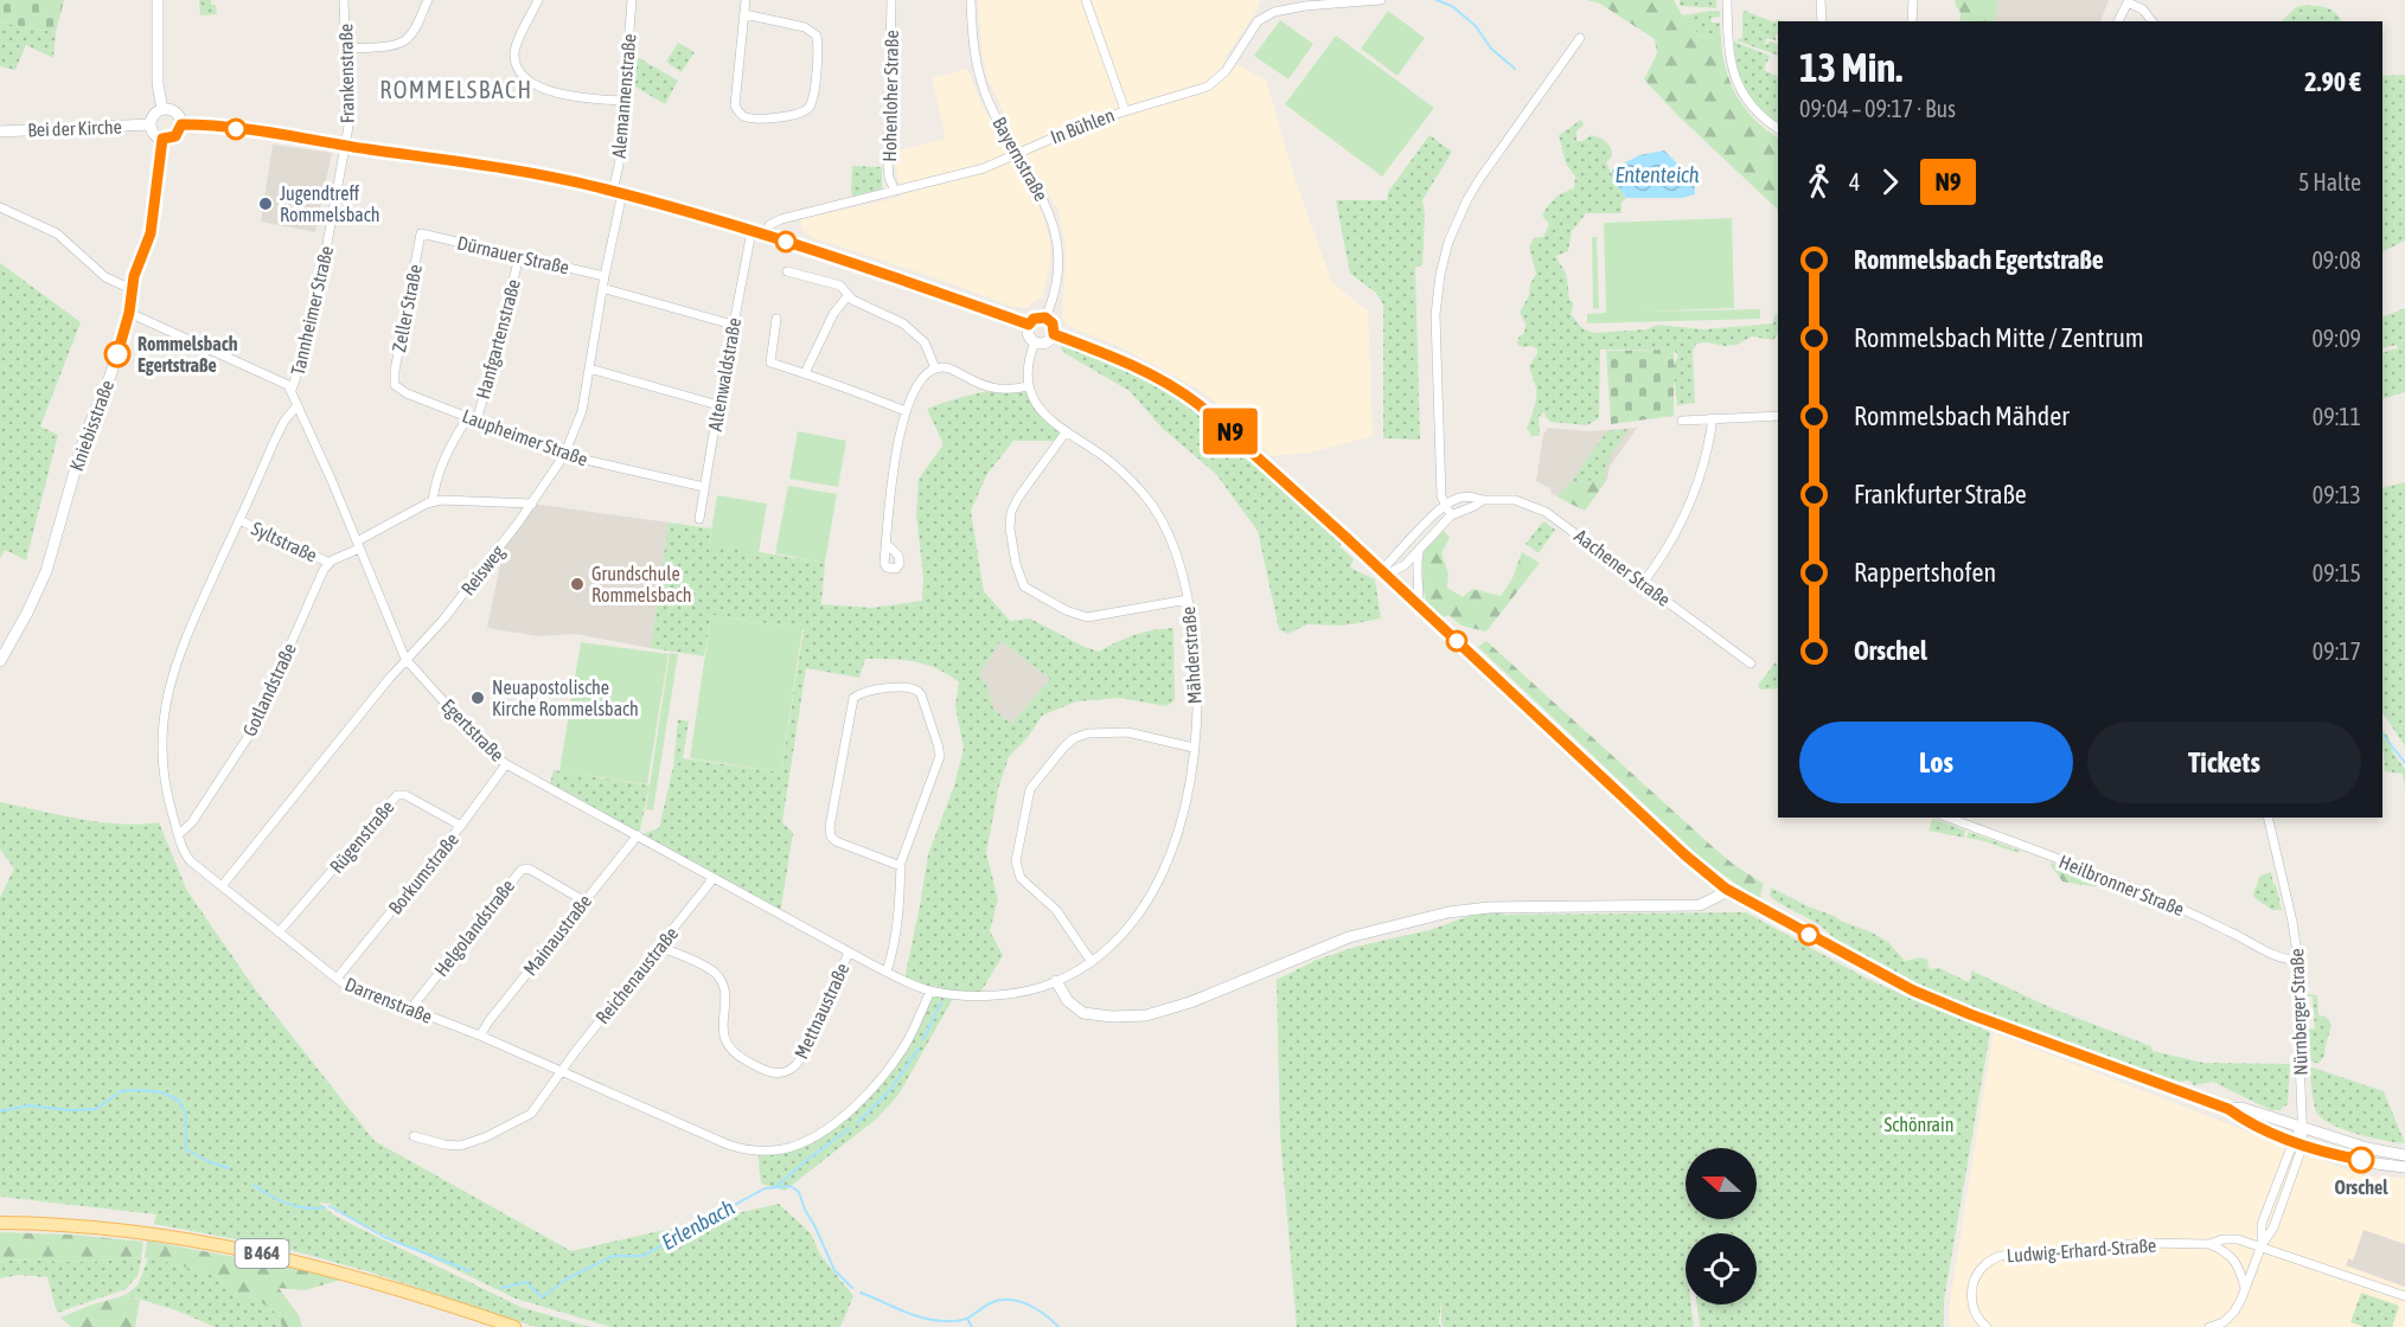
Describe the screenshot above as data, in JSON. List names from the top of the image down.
{
  "streets": {
    "main road": ["Bei der Kirche", "Kniebisstraße", "B 464"],
    "street": [
      "Frankenstraße",
      "Alemannenstraße",
      "Hohenloher Straße",
      "In Bühlen",
      "Bayernstraße",
      "Dürnauer Straße",
      "Zeller Straße",
      "Tannheimer Straße",
      "Hanfgartenstraße",
      "Altenwaldstraße",
      "Laupheimer Straße",
      "Syltstraße",
      "Aachener Straße",
      "Reisweg",
      "Mähderstraße",
      "Gotlandstraße",
      "Egertstraße",
      "Rügenstraße",
      "Borkumstraße",
      "Heilbronner Straße",
      "Helgolandstraße",
      "Mainaustraße",
      "Reichenaustraße",
      "Darrenstraße",
      "Mettnaustraße",
      "Nürnberger Straße",
      "Ludwig-Erhard-Straße"
    ]
  },
  "crossings": [
    ["Frankenstraße", "Tannheimer Straße"],
    ["Alemannenstraße", "Reisweg"],
    ["Hohenloher Straße", "In Bühlen"],
    ["In Bühlen", "Bayernstraße"],
    ["In Bühlen", "Altenwaldstraße"],
    ["Bei der Kirche", "Kniebisstraße"],
    ["Dürnauer Straße", "Zeller Straße"],
    ["Dürnauer Straße", "Hanfgartenstraße"],
    ["Dürnauer Straße", "Reisweg"],
    ["Zeller Straße", "Laupheimer Straße"],
    ["Tannheimer Straße", "Egertstraße"],
    ["Hanfgartenstraße", "Laupheimer Straße"],
    ["Altenwaldstraße", "Laupheimer Straße"],
    ["Laupheimer Straße", "Reisweg"],
    ["Syltstraße", "Gotlandstraße"],
    ["Syltstraße", "Darrenstraße"],
    ["Reisweg", "Egertstraße"],
    ["Reisweg", "Darrenstraße"],
    ["Mähderstraße", "Egertstraße"],
    ["Gotlandstraße", "Darrenstraße"],
    ["Egertstraße", "Borkumstraße"],
    ["Egertstraße", "Mainaustraße"],
    ["Egertstraße", "Reichenaustraße"],
    ["Egertstraße", "Darrenstraße"],
    ["Egertstraße", "Mettnaustraße"],
    ["Rügenstraße", "Borkumstraße"],
    ["Rügenstraße", "Darrenstraße"],
    ["Borkumstraße", "Darrenstraße"],
    ["Heilbronner Straße", "Nürnberger Straße"],
    ["Helgolandstraße", "Mainaustraße"],
    ["Helgolandstraße", "Darrenstraße"],
    ["Mainaustraße", "Darrenstraße"],
    ["Reichenaustraße", "Darrenstraße"],
    ["Reichenaustraße", "Mettnaustraße"]
  ],
  "districts": ["ROMMELSBACH"],
  "water": ["Ententeich", "Erlenbach"],
  "parks": ["Schönrain"],
  "places": [
    "Jugendtreff Rommelsbach",
    "Rommelsbach Egertstraße",
    "Grundschule Rommelsbach",
    "Neuapostolische Kirche Rommelsbach",
    "Orschel"
  ],
  "lines": ["bus line N9"],
  "north": "left",
  "page": {
    "on_map": "N9",
    "heading": ["13 Min.", "09:04 – 09:17 · Bus", "2.90 €"],
    "legs": ["4", "N9", "5 Halte"],
    "list": [
      {
        "name": "Rommelsbach Egertstraße",
        "value": "09:08"
      },
      {
        "name": "Rommelsbach Mitte / Zentrum",
        "value": "09:09"
      },
      {
        "name": "Rommelsbach Mähder",
        "value": "09:11"
      },
      {
        "name": "Frankfurter Straße",
        "value": "09:13"
      },
      {
        "name": "Rappertshofen",
        "value": "09:15"
      },
      {
        "name": "Orschel",
        "value": "09:17"
      }
    ],
    "buttons": ["Los", "Tickets"]
  }
}
